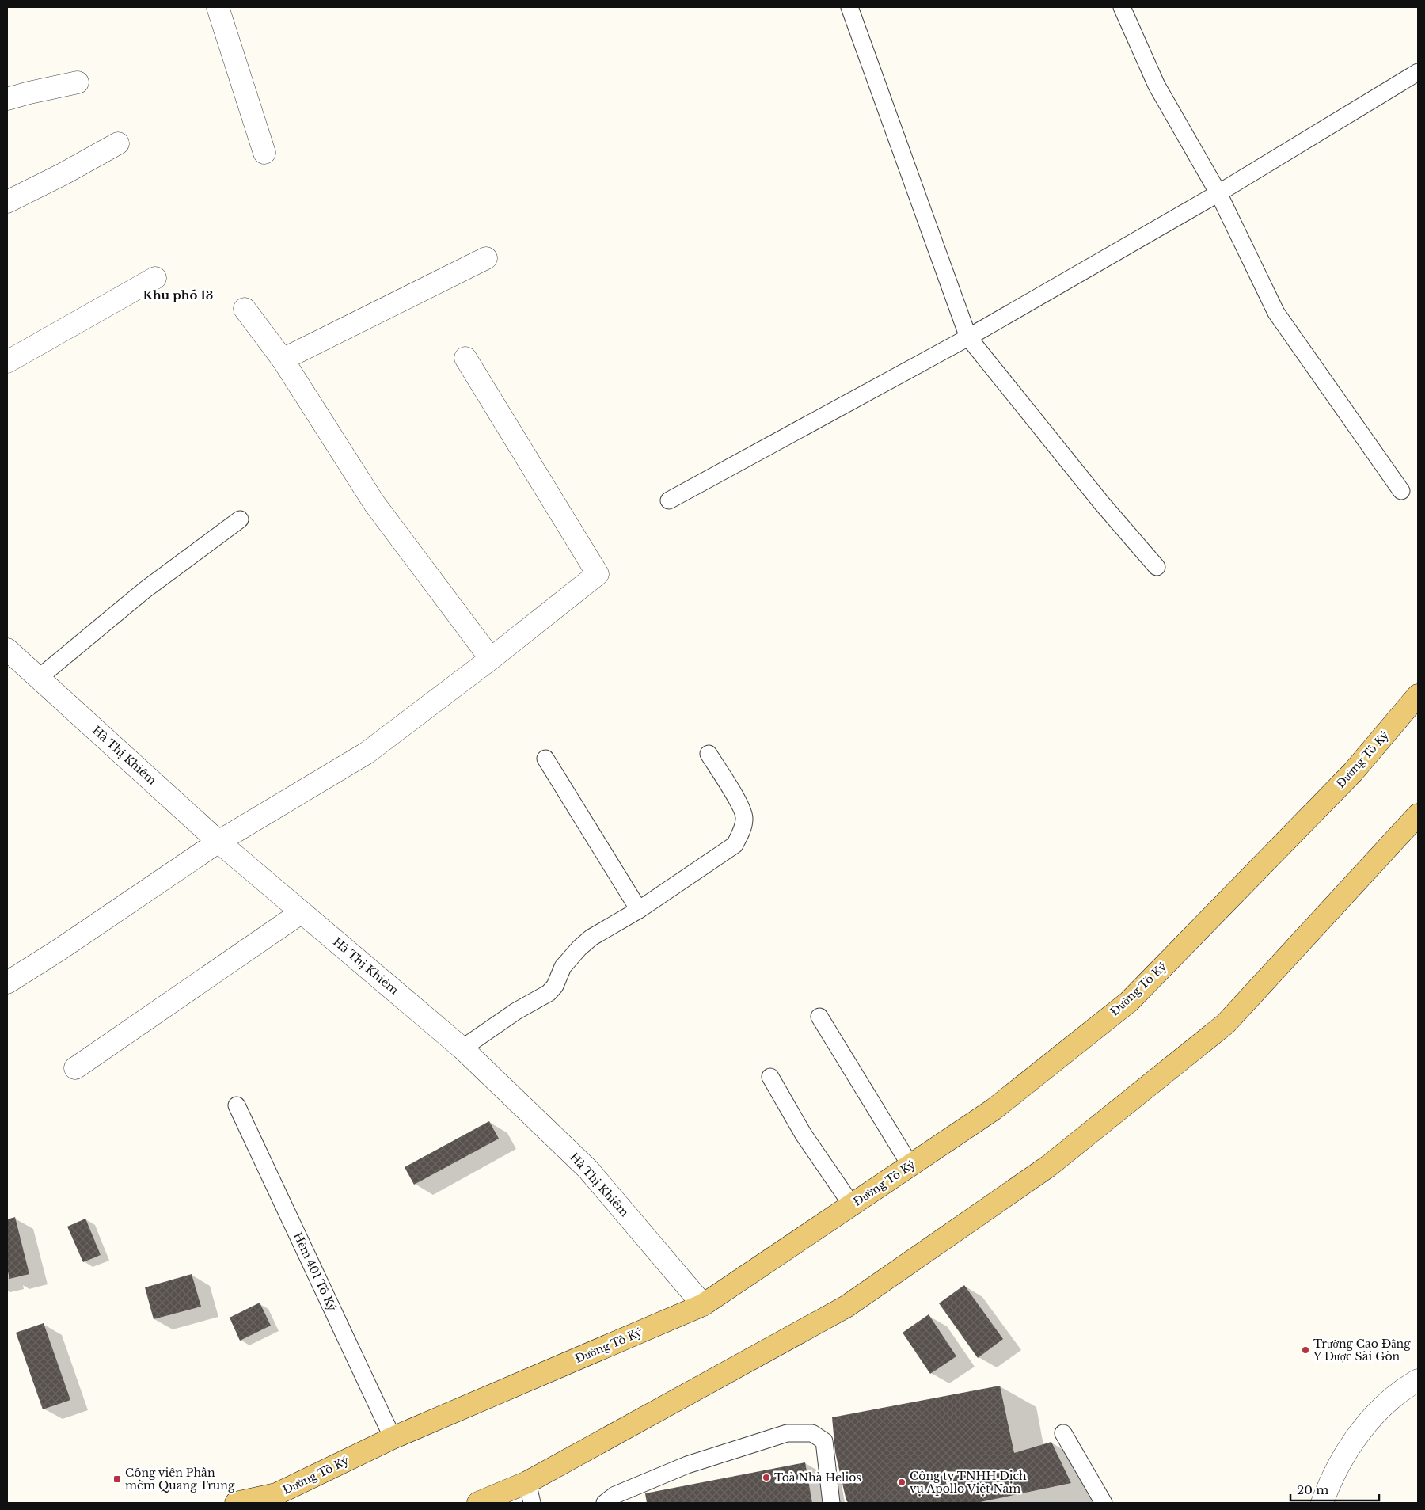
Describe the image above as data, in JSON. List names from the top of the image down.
{
  "streets": {
    "main road": ["Đường Tô Ký"],
    "street": ["Hà Thị Khiêm"],
    "lane": ["Hẻm 401 Tô Ký"]
  },
  "crossings": [
    ["Hà Thị Khiêm", "Đường Tô Ký"],
    ["Đường Tô Ký", "Hẻm 401 Tô Ký"]
  ],
  "districts": ["Khu phố 13"],
  "places": {
    "other": ["Trường Cao Đẳng Y Dược Sài Gòn", "Toà Nhà Helios", "Công ty TNHH Dịch vụ Apollo Việt Nam"],
    "transit": ["Công viên Phần mềm Quang Trung"]
  },
  "scale_bar": "20 m"
}
